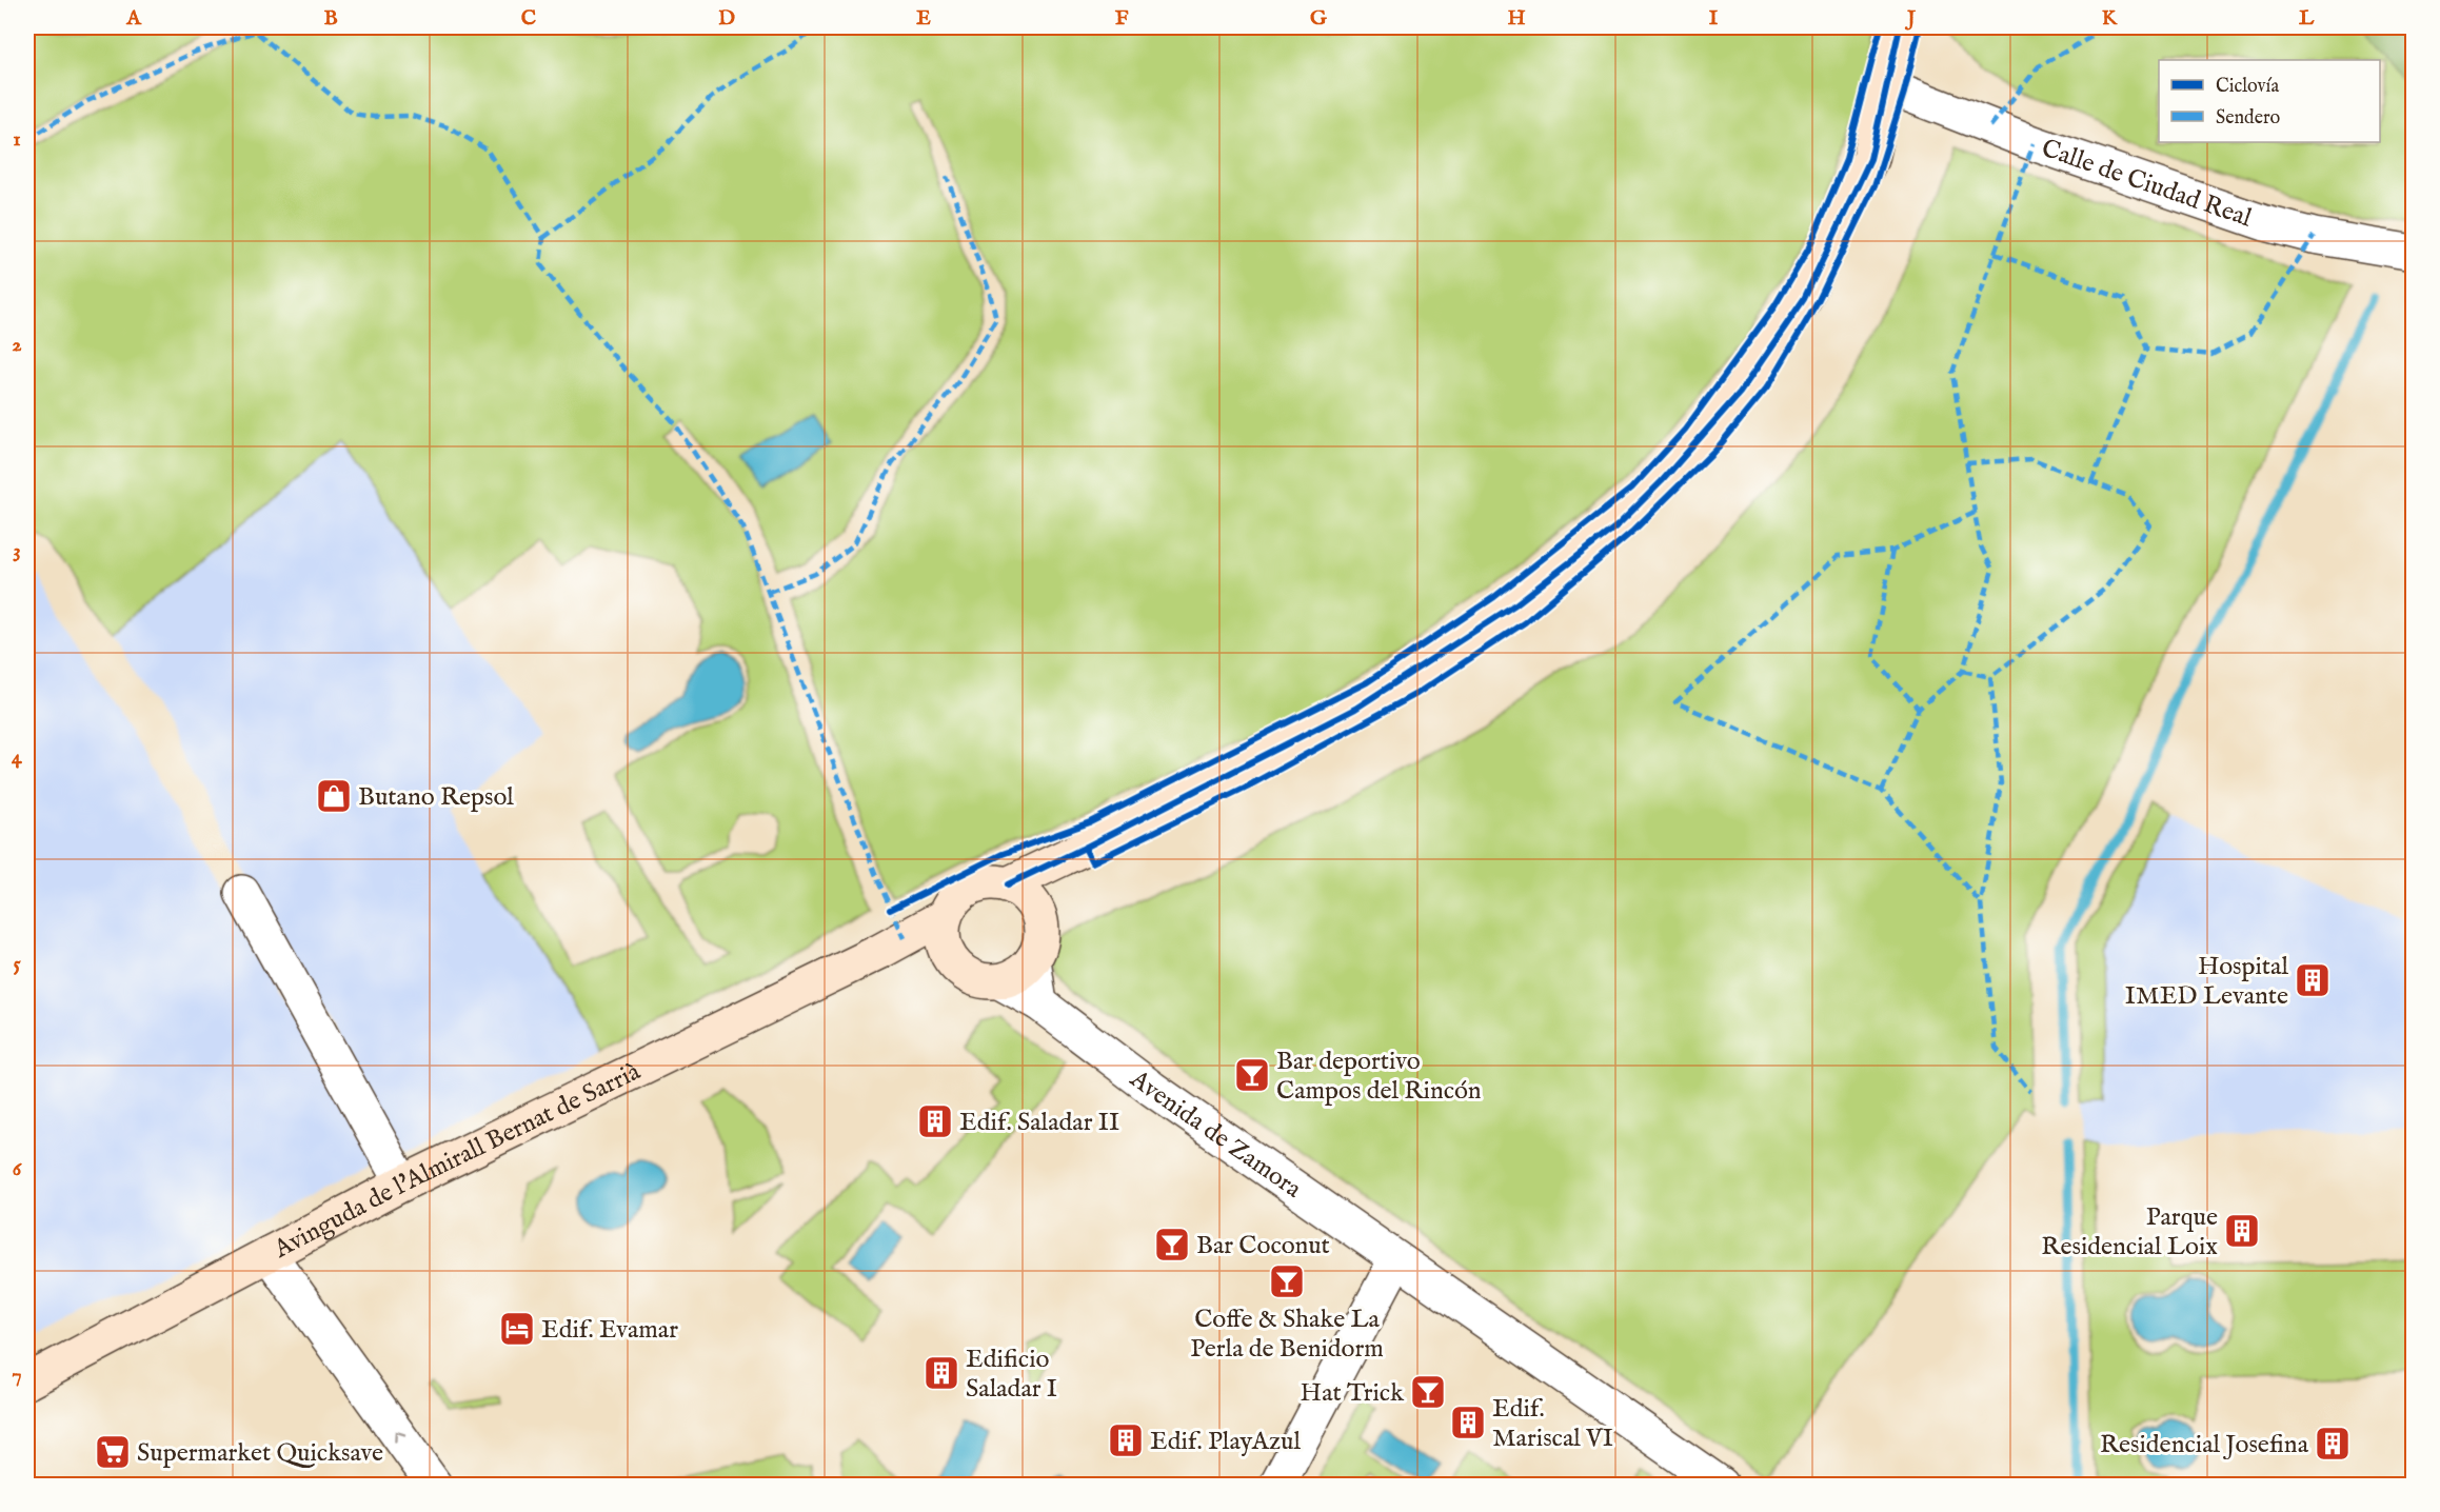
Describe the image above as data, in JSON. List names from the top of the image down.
{
  "streets": {
    "street": ["Calle de Ciudad Real", "Avenida de Zamora", "Avinguda de l'Almirall Bernat de Sarrià"]
  },
  "crossings": [
    ["Avenida de Zamora", "Avinguda de l'Almirall Bernat de Sarrià"]
  ],
  "places": {
    "shop": ["Butano Repsol"],
    "building": [
      "Hospital IMED Levante",
      "Edif. Saladar II",
      "Parque Residencial Loix",
      "Edificio Saladar I",
      "Edif. Mariscal VI",
      "Edif. PlayAzul",
      "Residencial Josefina"
    ],
    "bar": [
      "Bar deportivo Campos del Rincón",
      "Bar Coconut",
      "Coffe & Shake La Perla de Benidorm",
      "Hat Trick"
    ],
    "hotel": ["Edif. Evamar"],
    "supermarket": ["Supermarket Quicksave"]
  },
  "legend": ["Ciclovía", "Sendero"],
  "grid": {
    "columns": [
      "A",
      "B",
      "C",
      "D",
      "E",
      "F",
      "G",
      "H",
      "I",
      "J",
      "K",
      "L"
    ],
    "rows": [
      "1",
      "2",
      "3",
      "4",
      "5",
      "6",
      "7"
    ]
  }
}
